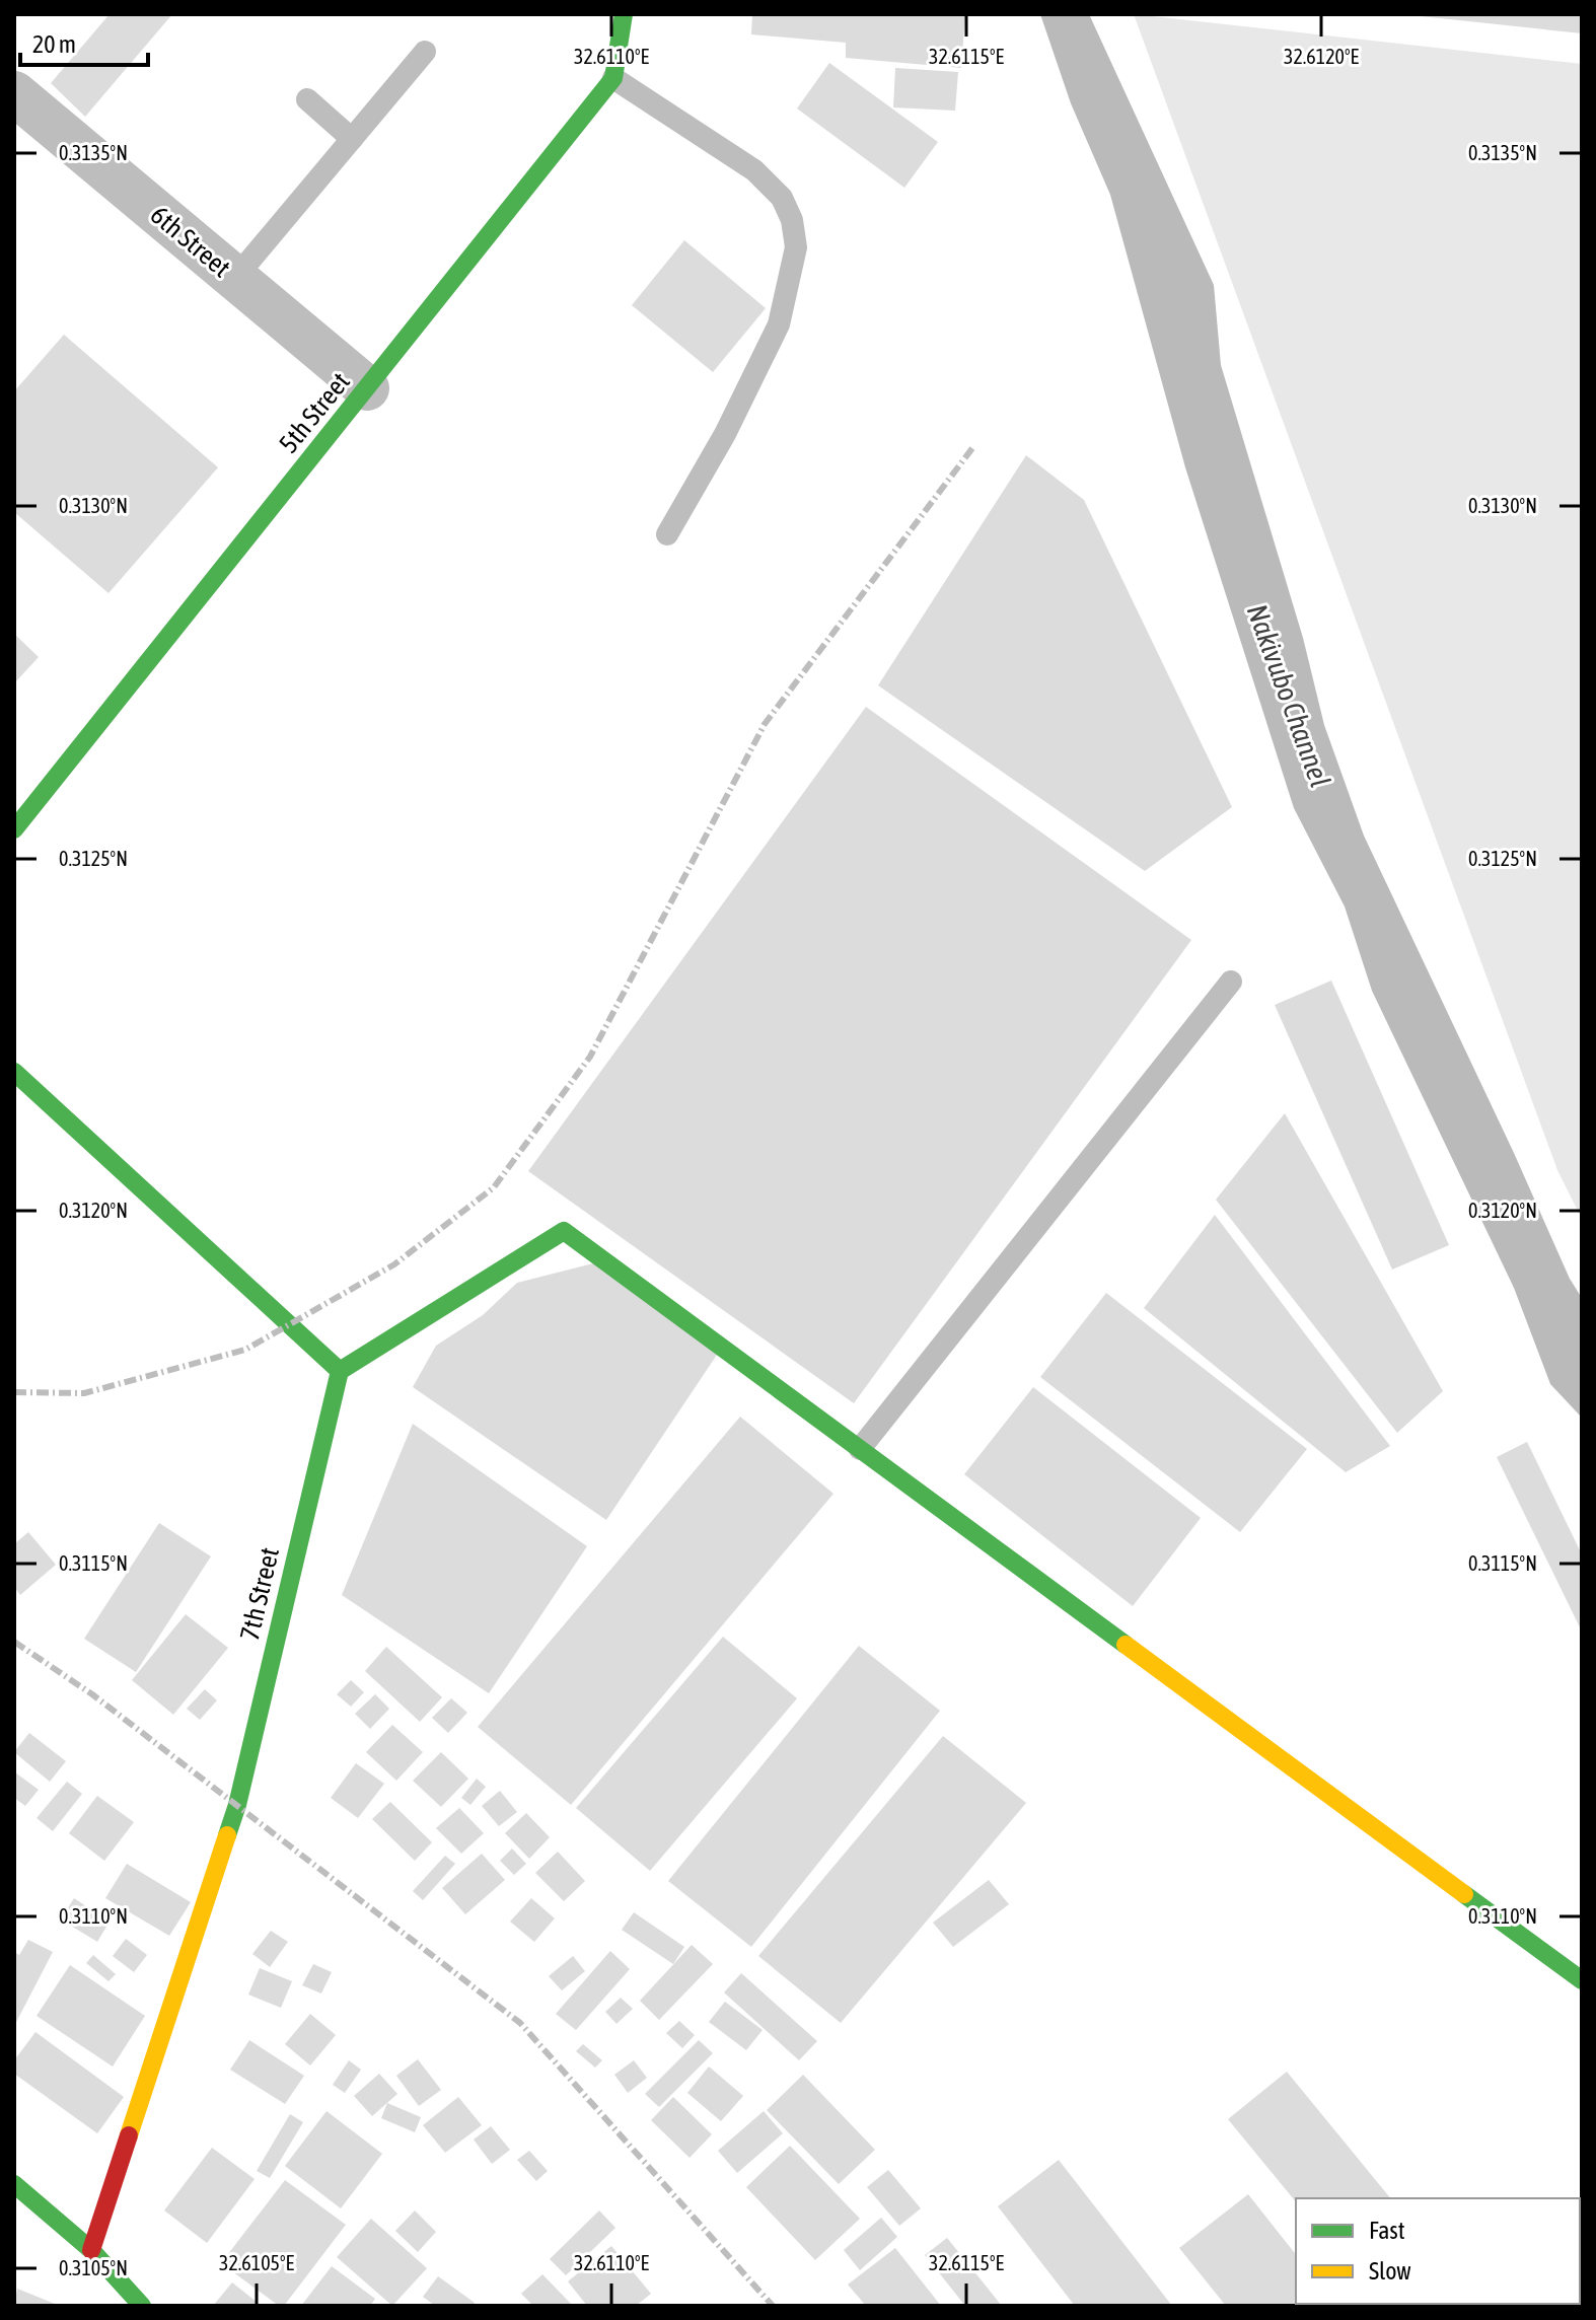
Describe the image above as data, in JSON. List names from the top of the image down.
{
  "streets": {
    "street": ["6th Street", "5th Street", "7th Street"]
  },
  "crossings": [
    ["6th Street", "5th Street"]
  ],
  "water": ["Nakivubo Channel"],
  "legend": ["Fast", "Slow"],
  "scale_bar": "20 m",
  "coordinates": [
    "32.6110°E",
    "32.6115°E",
    "32.6120°E",
    "0.3135°N",
    "0.3130°N",
    "0.3125°N",
    "0.3120°N",
    "0.3115°N",
    "0.3110°N",
    "32.6105°E",
    "0.3105°N"
  ]
}
